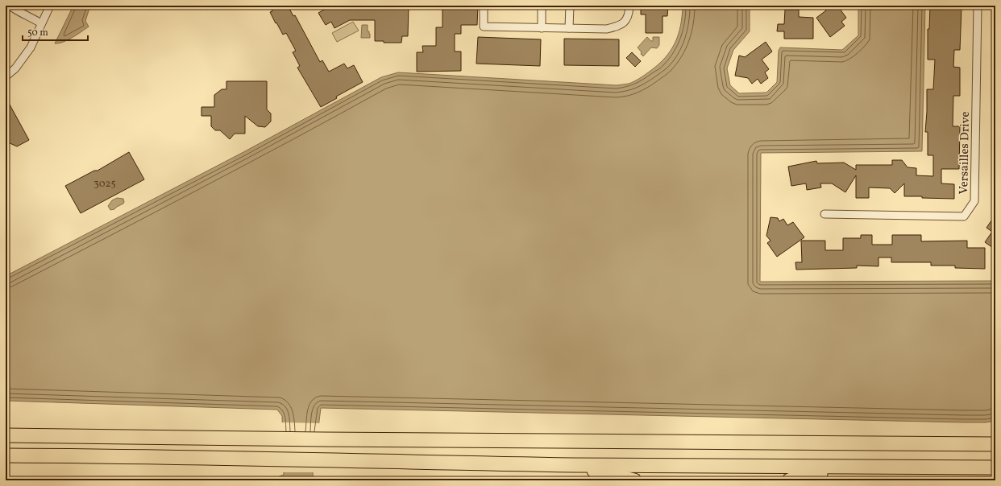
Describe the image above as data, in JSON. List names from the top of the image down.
{
  "streets": {
    "street": ["Versailles Drive"]
  },
  "house_numbers": ["3025"],
  "scale_bar": "50 m"
}
